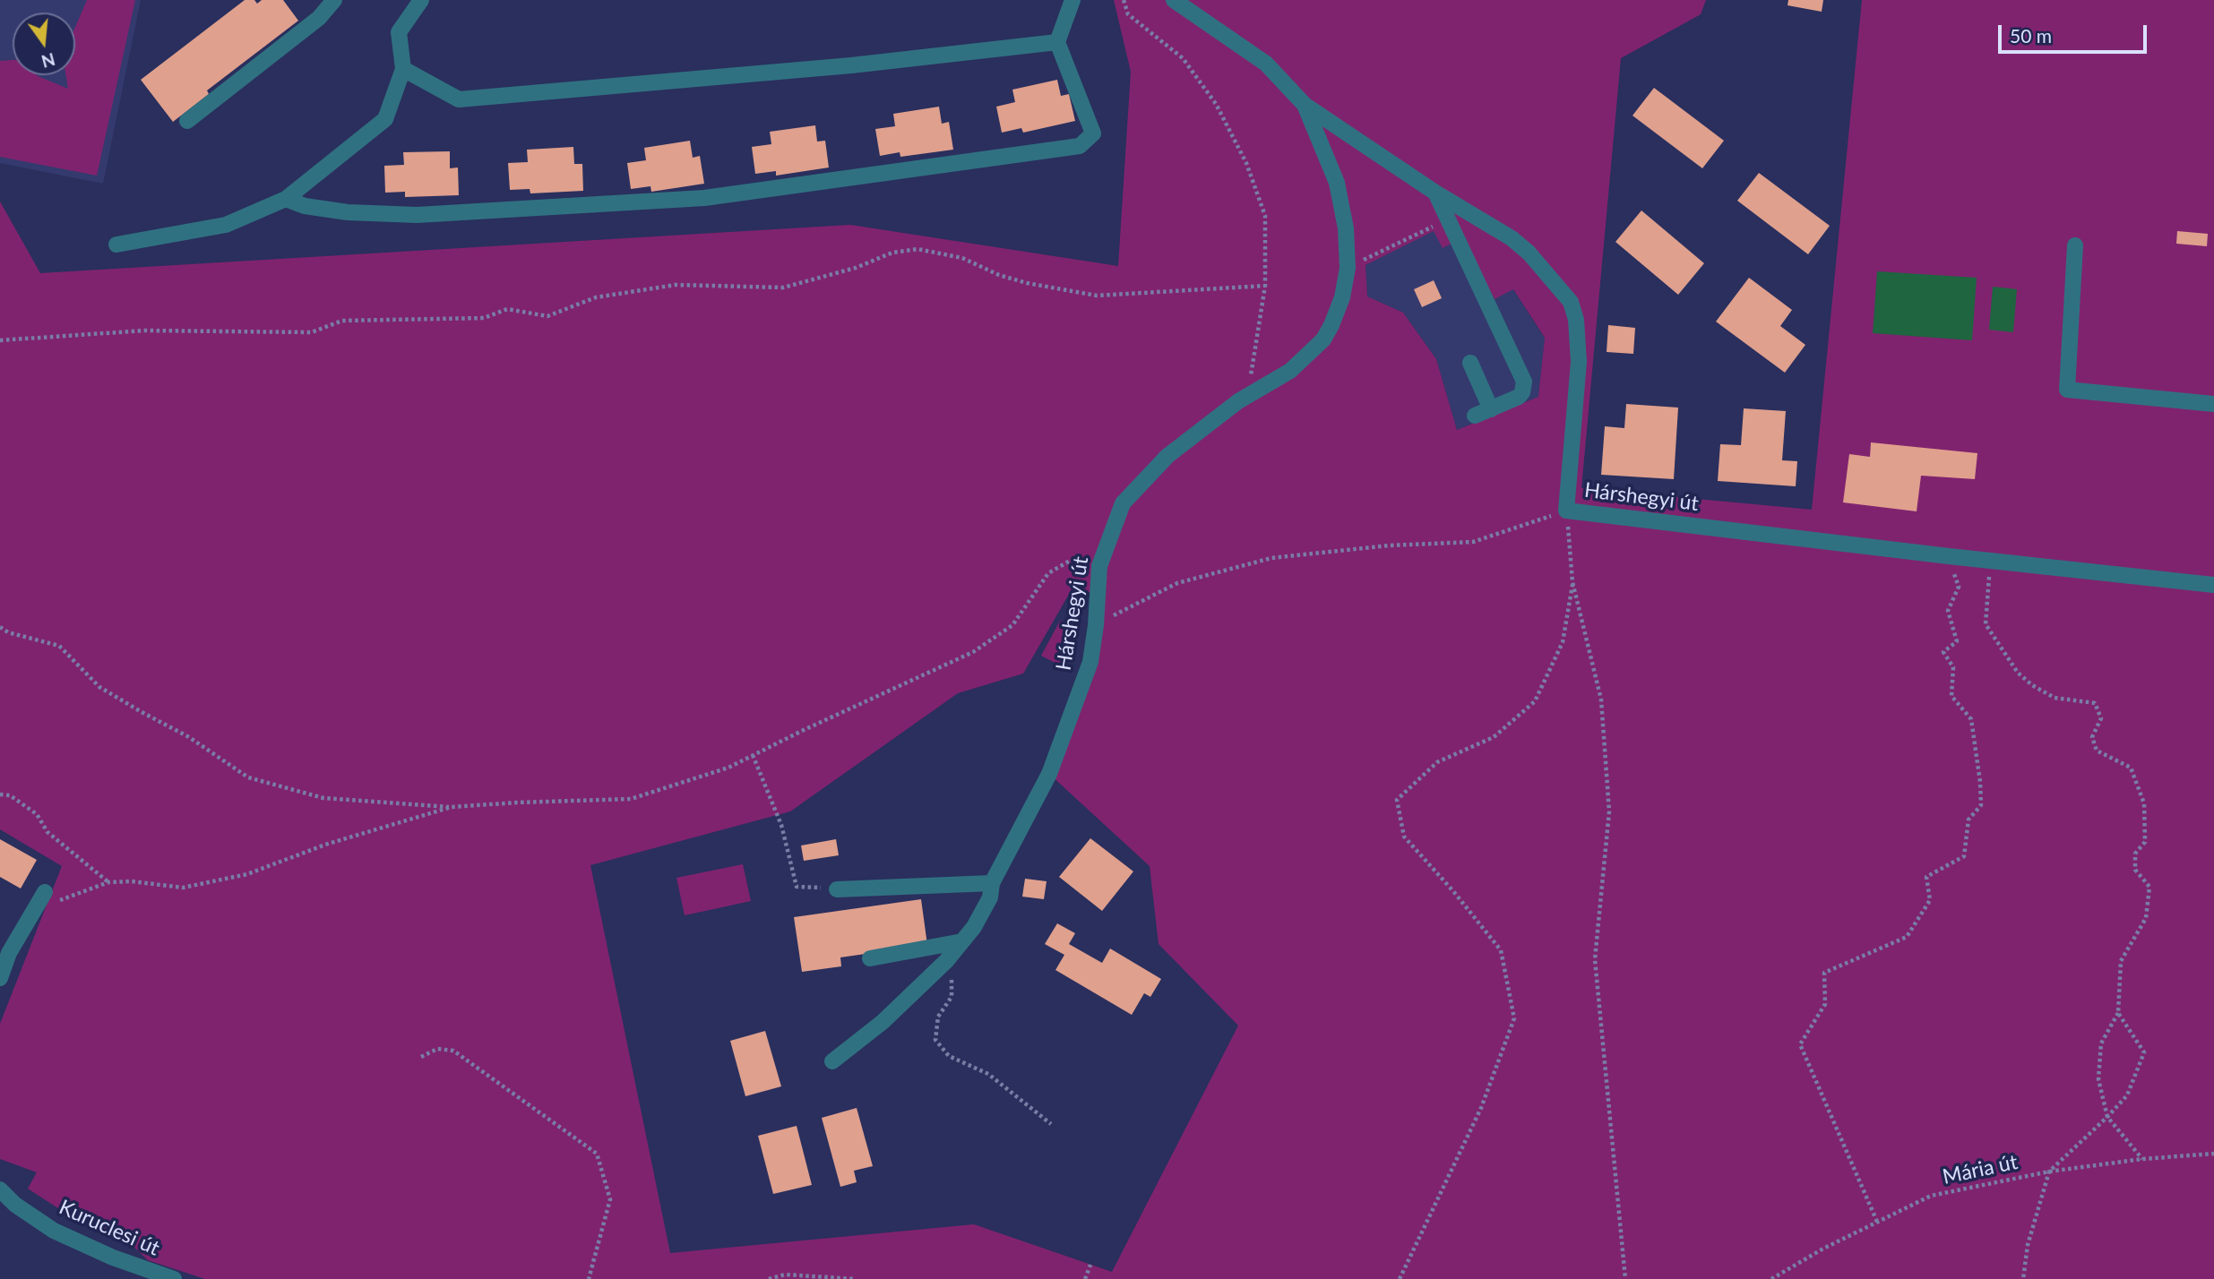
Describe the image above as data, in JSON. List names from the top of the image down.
{
  "streets": {
    "street": ["Hárshegyi út", "Kuruclesi út"],
    "path": ["Mária út"]
  },
  "scale_bar": "50 m",
  "north": "bottom"
}
